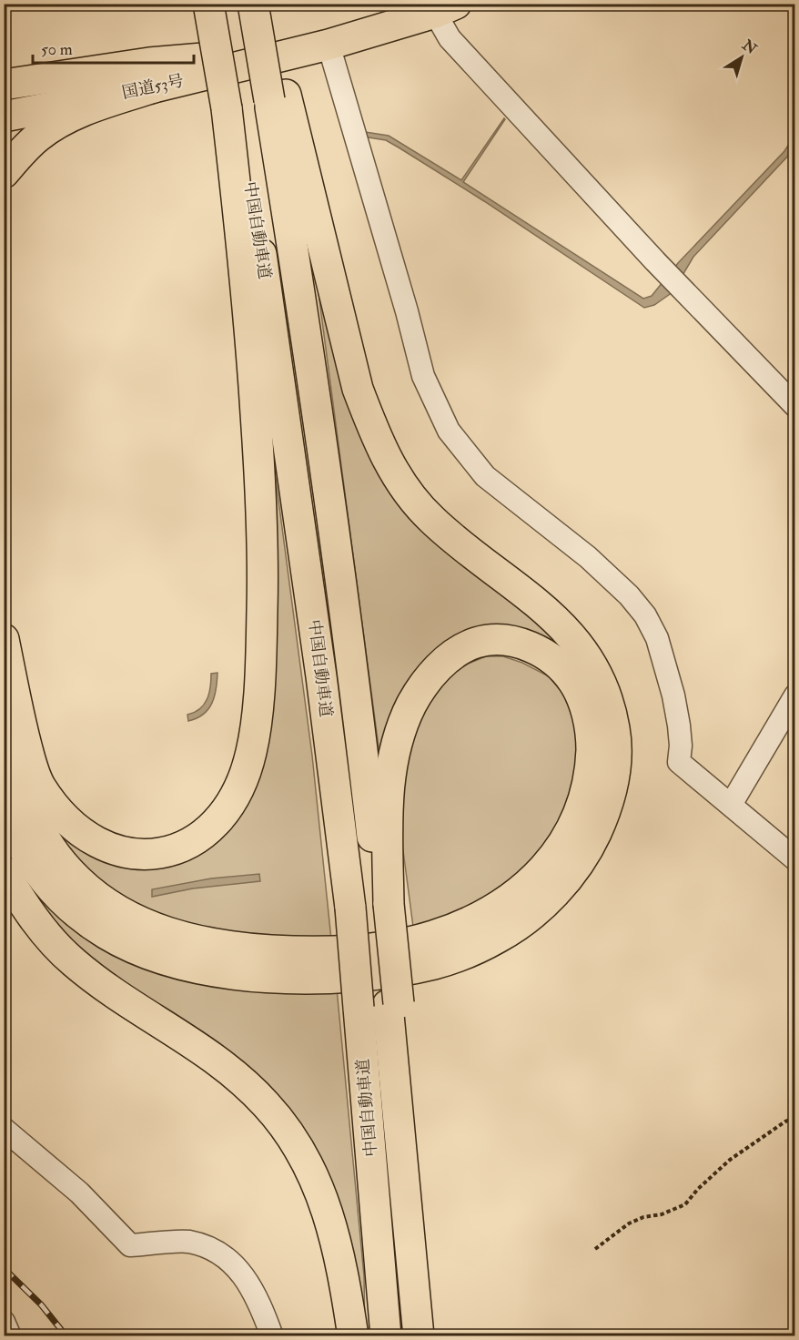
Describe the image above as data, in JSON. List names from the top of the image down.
{
  "streets": {
    "highway": ["国道53号", "中国自動車道"]
  },
  "scale_bar": "50 m",
  "north": "top right"
}
